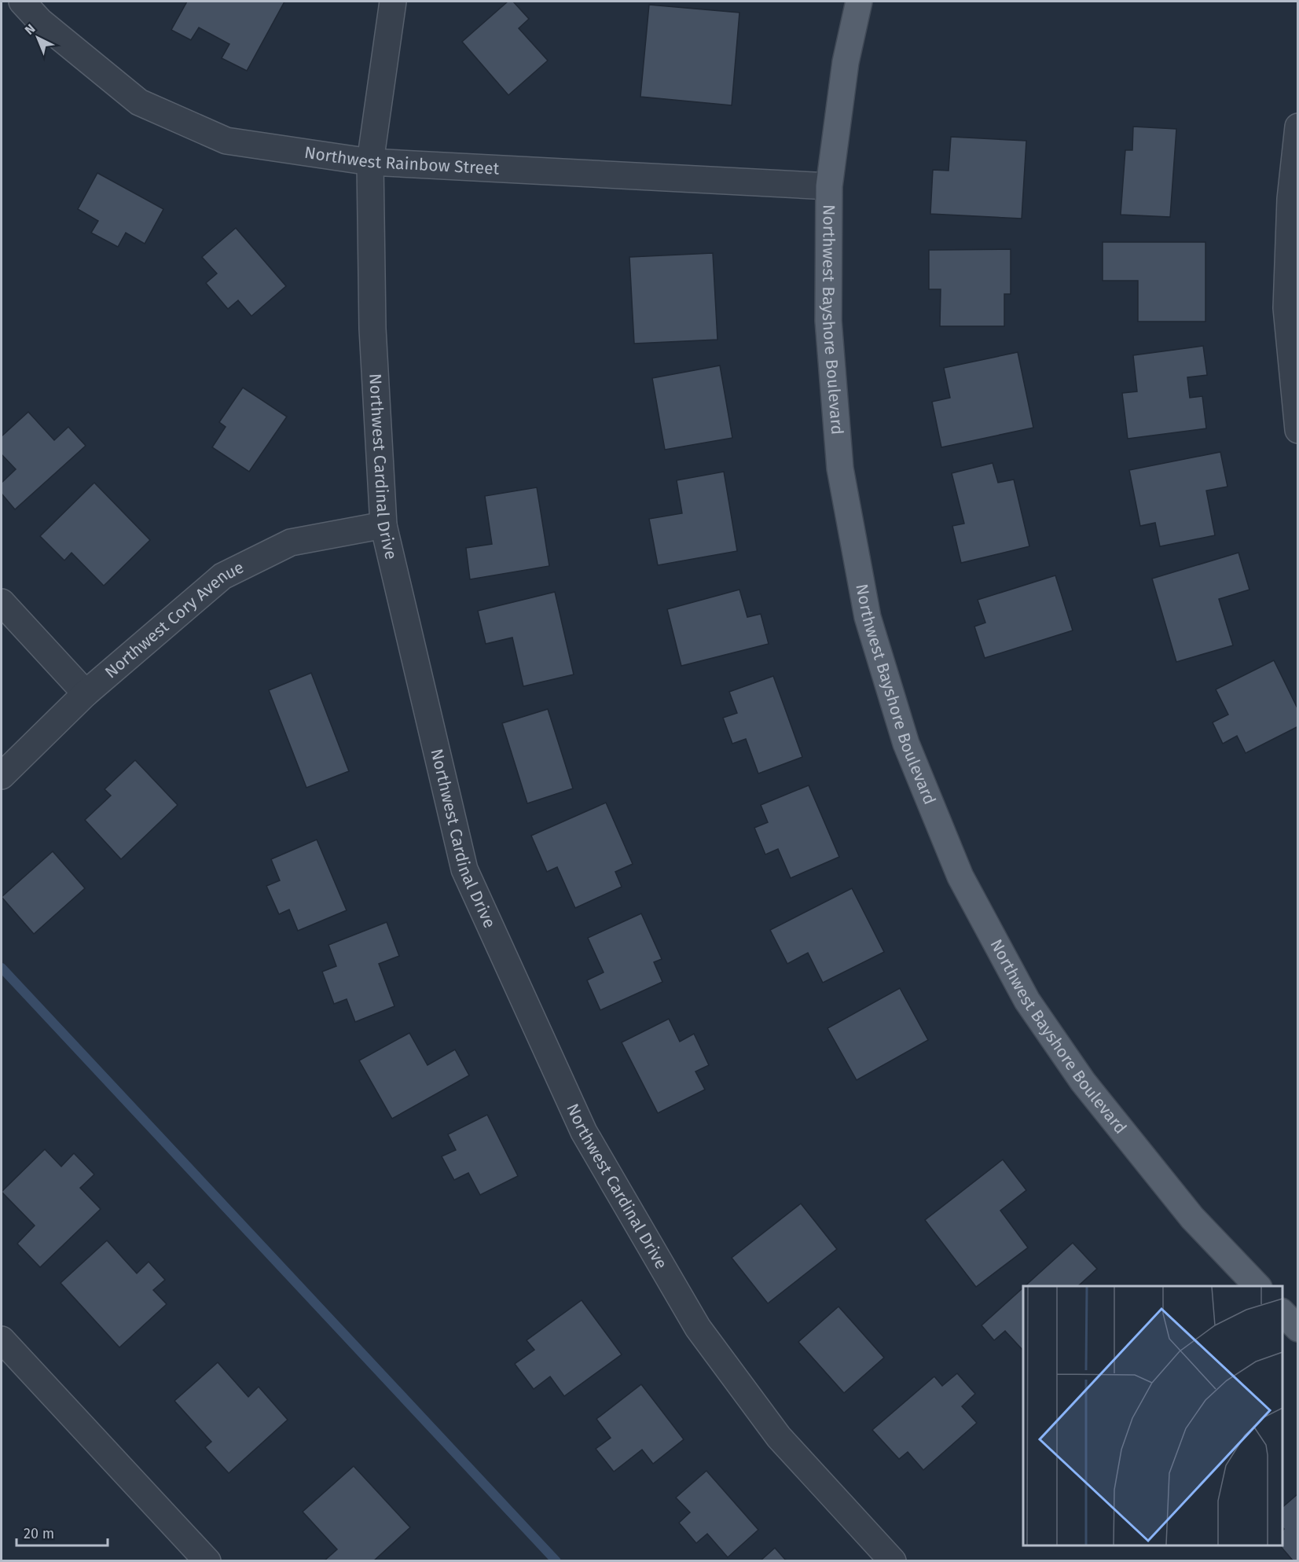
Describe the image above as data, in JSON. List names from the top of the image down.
{
  "streets": {
    "main road": ["Northwest Bayshore Boulevard"],
    "street": ["Northwest Rainbow Street", "Northwest Cardinal Drive", "Northwest Cory Avenue"]
  },
  "crossings": [
    ["Northwest Rainbow Street", "Northwest Bayshore Boulevard"],
    ["Northwest Rainbow Street", "Northwest Cardinal Drive"],
    ["Northwest Cardinal Drive", "Northwest Cory Avenue"]
  ],
  "scale_bar": "20 m",
  "north": "top left"
}
